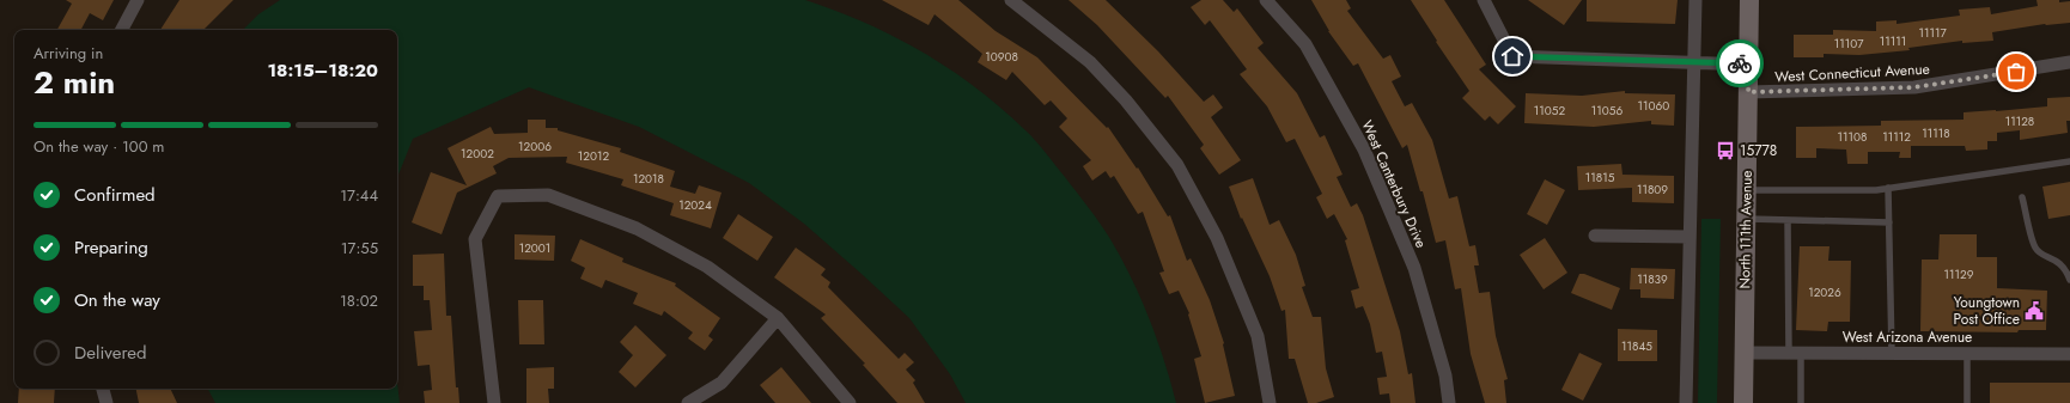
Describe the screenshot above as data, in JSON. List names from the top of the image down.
{
  "streets": {
    "street": [
      "West Connecticut Avenue",
      "West Canterbury Drive",
      "North 111th Avenue",
      "West Arizona Avenue"
    ]
  },
  "crossings": [
    ["West Connecticut Avenue", "North 111th Avenue"],
    ["North 111th Avenue", "West Arizona Avenue"]
  ],
  "places": {
    "bus stop": ["15778"],
    "public building": ["Youngtown Post Office"]
  },
  "house_numbers": [
    "11117",
    "11111",
    "11107",
    "10908",
    "11060",
    "11052",
    "11056",
    "11128",
    "11118",
    "11108",
    "11112",
    "12006",
    "12002",
    "12012",
    "11815",
    "12018",
    "11809",
    "12024",
    "12001",
    "11129",
    "11839",
    "12026",
    "11845"
  ],
  "page": {
    "heading": ["2 min", "Arriving in", "18:15–18:20"],
    "bar": "On the way · 100 m",
    "list": [
      ["Confirmed", "17:44"],
      ["Preparing", "17:55"],
      ["On the way", "18:02"],
      "Delivered"
    ]
  }
}
